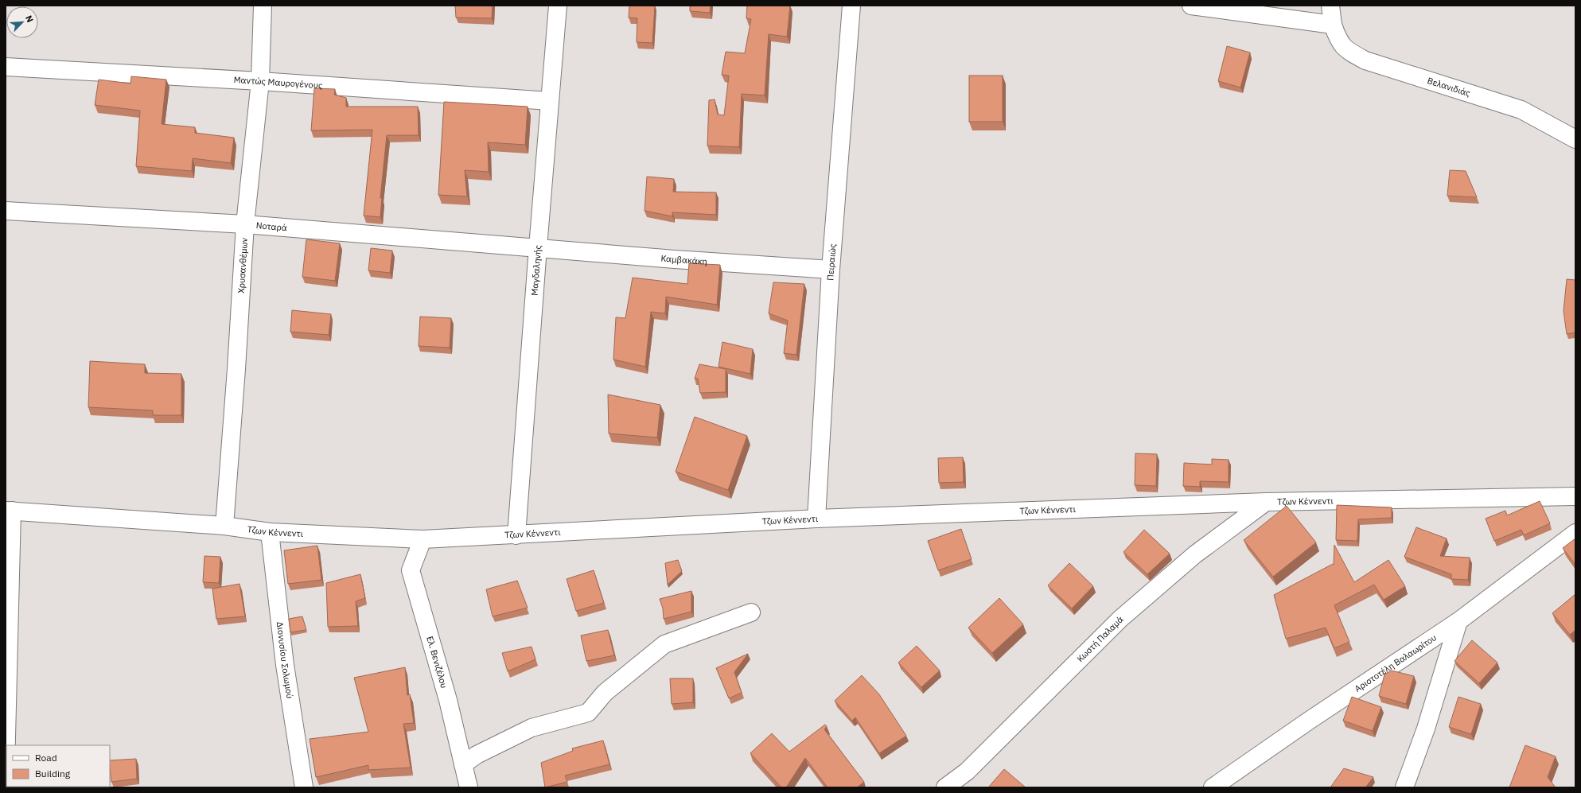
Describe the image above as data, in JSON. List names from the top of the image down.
{
  "streets": {
    "street": [
      "Μαντώς Μαυρογένους",
      "Βελανιδιάς",
      "Νοταρά",
      "Καμβακάκη",
      "Πειραιώς",
      "Χρυσανθέμων",
      "Μαγδαληνής",
      "Τζων Κέννεντι",
      "Κωστή Παλαμά",
      "Διονυσίου Σολωμού",
      "Ελ. Βενιζέλου",
      "Αριστοτέλη Βαλαωρίτου"
    ]
  },
  "crossings": [
    ["Μαντώς Μαυρογένους", "Χρυσανθέμων"],
    ["Μαντώς Μαυρογένους", "Μαγδαληνής"],
    ["Νοταρά", "Καμβακάκη"],
    ["Νοταρά", "Χρυσανθέμων"],
    ["Νοταρά", "Μαγδαληνής"],
    ["Καμβακάκη", "Πειραιώς"],
    ["Καμβακάκη", "Μαγδαληνής"],
    ["Πειραιώς", "Τζων Κέννεντι"],
    ["Χρυσανθέμων", "Τζων Κέννεντι"],
    ["Μαγδαληνής", "Τζων Κέννεντι"],
    ["Τζων Κέννεντι", "Κωστή Παλαμά"],
    ["Τζων Κέννεντι", "Διονυσίου Σολωμού"],
    ["Τζων Κέννεντι", "Ελ. Βενιζέλου"]
  ],
  "legend": ["Road", "Building"],
  "north": "top right"
}
